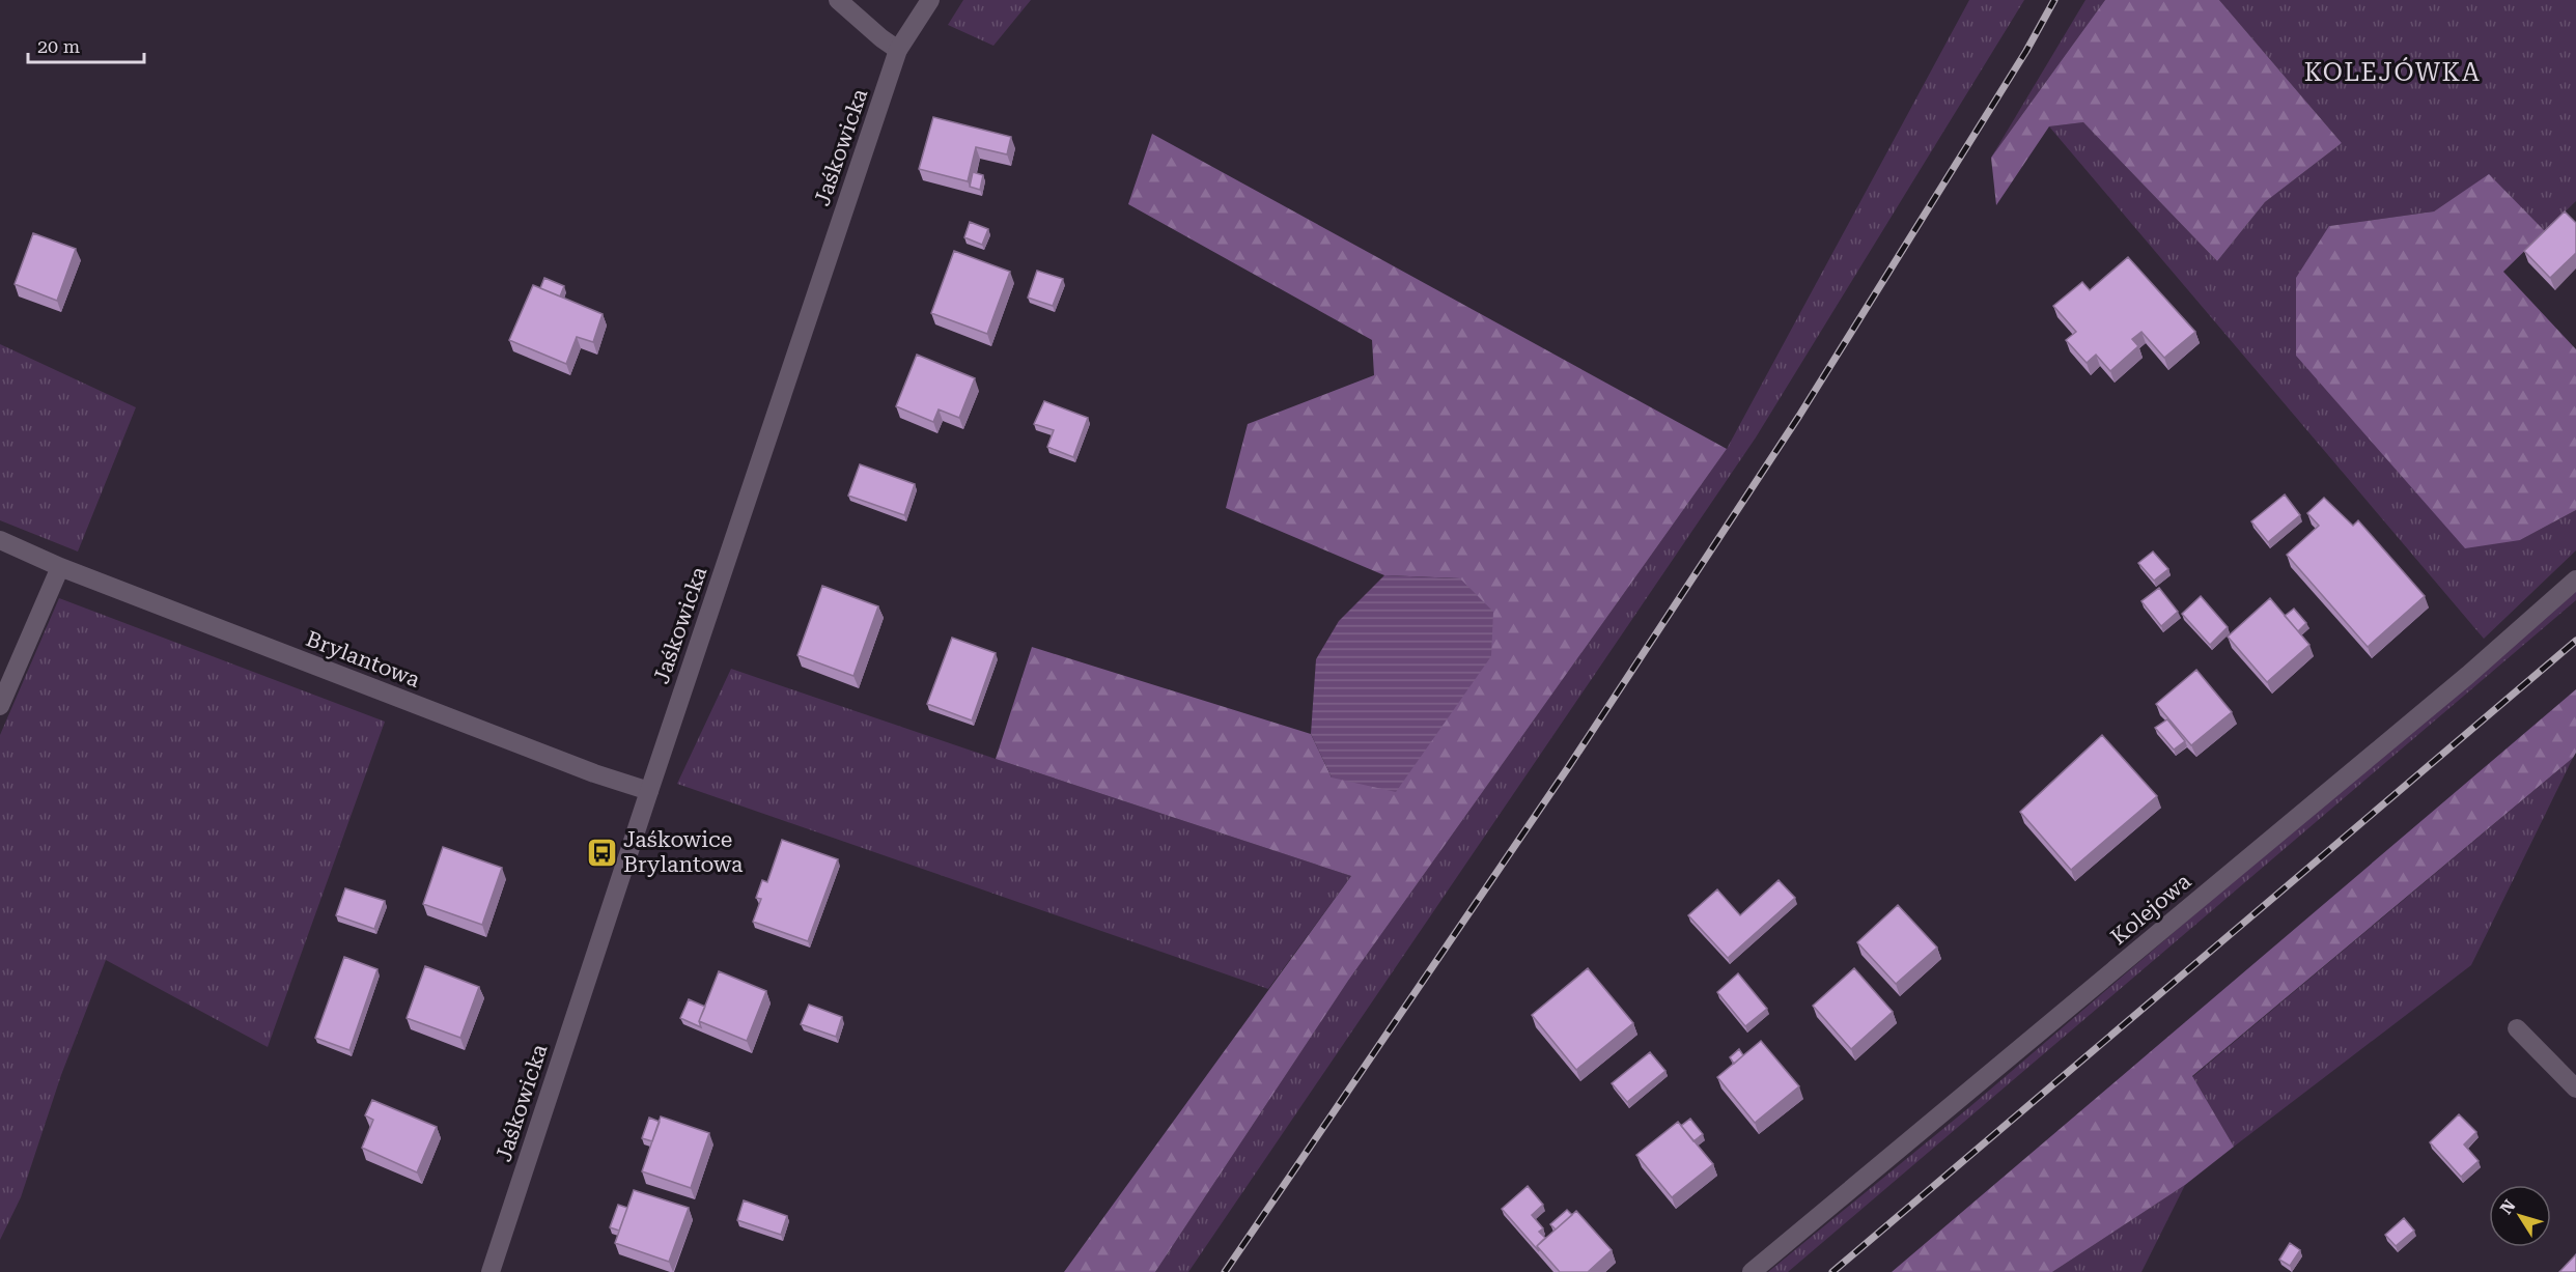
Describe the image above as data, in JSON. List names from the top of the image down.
{
  "streets": {
    "street": ["Jaśkowicka", "Brylantowa", "Kolejowa"]
  },
  "crossings": [
    ["Jaśkowicka", "Brylantowa"]
  ],
  "districts": ["KOLEJÓWKA"],
  "places": {
    "bus stop": ["Jaśkowice Brylantowa"]
  },
  "scale_bar": "20 m",
  "north": "top left"
}
